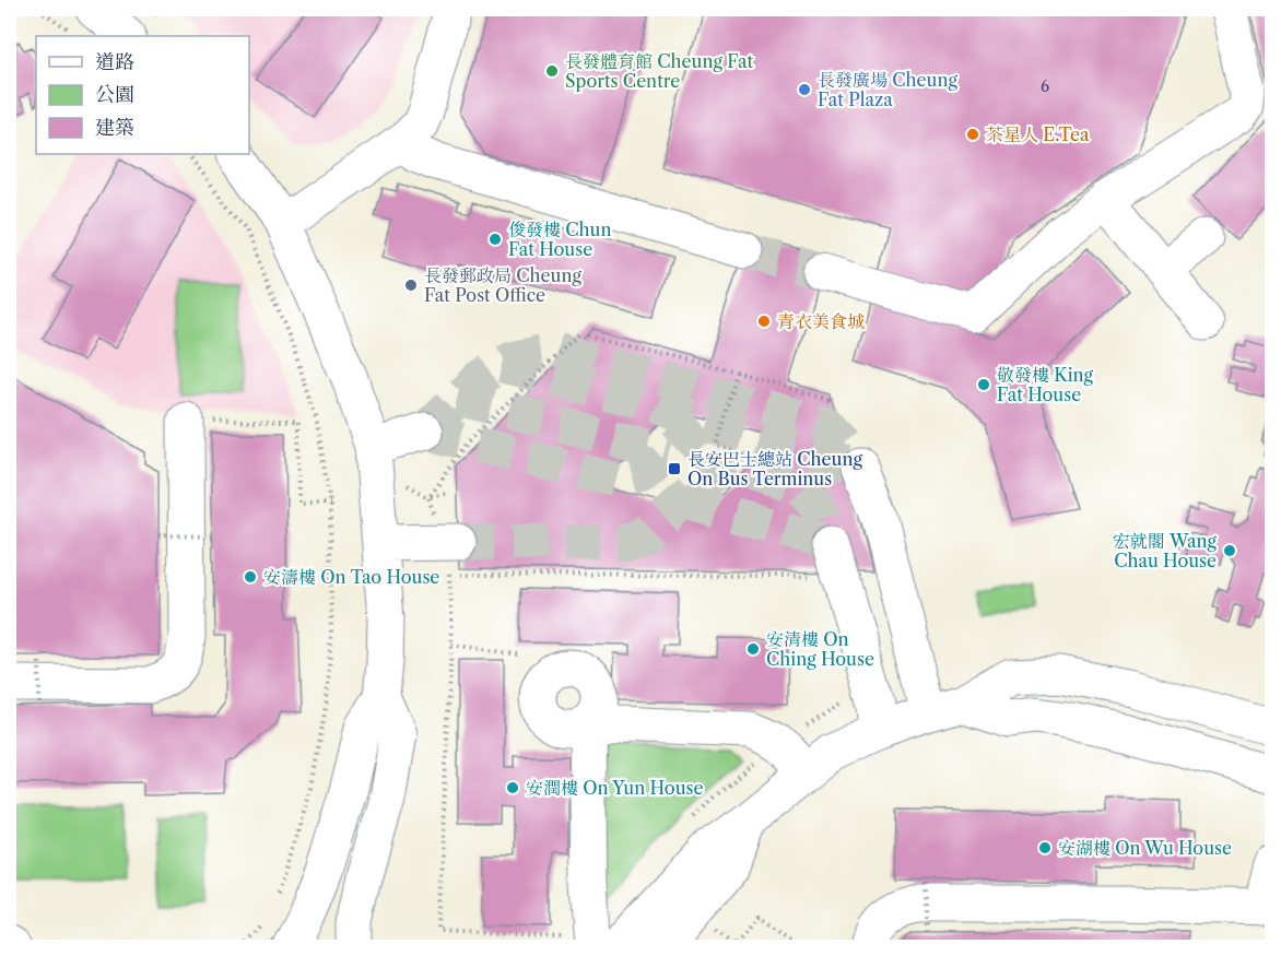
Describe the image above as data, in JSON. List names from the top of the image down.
{
  "places": {
    "other": [
      "長發體育館 Cheung Fat Sports Centre",
      "長發廣場 Cheung Fat Plaza",
      "茶星人 E.Tea",
      "俊發樓 Chun Fat House",
      "長發郵政局 Cheung Fat Post Office",
      "青衣美食城",
      "敬發樓 King Fat House",
      "宏就閣 Wang Chau House",
      "安濤樓 On Tao House",
      "安清樓 On Ching House",
      "安潤樓 On Yun House",
      "安湖樓 On Wu House"
    ],
    "transit": ["長安巴士總站 Cheung On Bus Terminus"]
  },
  "house_numbers": ["6"],
  "legend": ["道路", "公園", "建築"]
}
